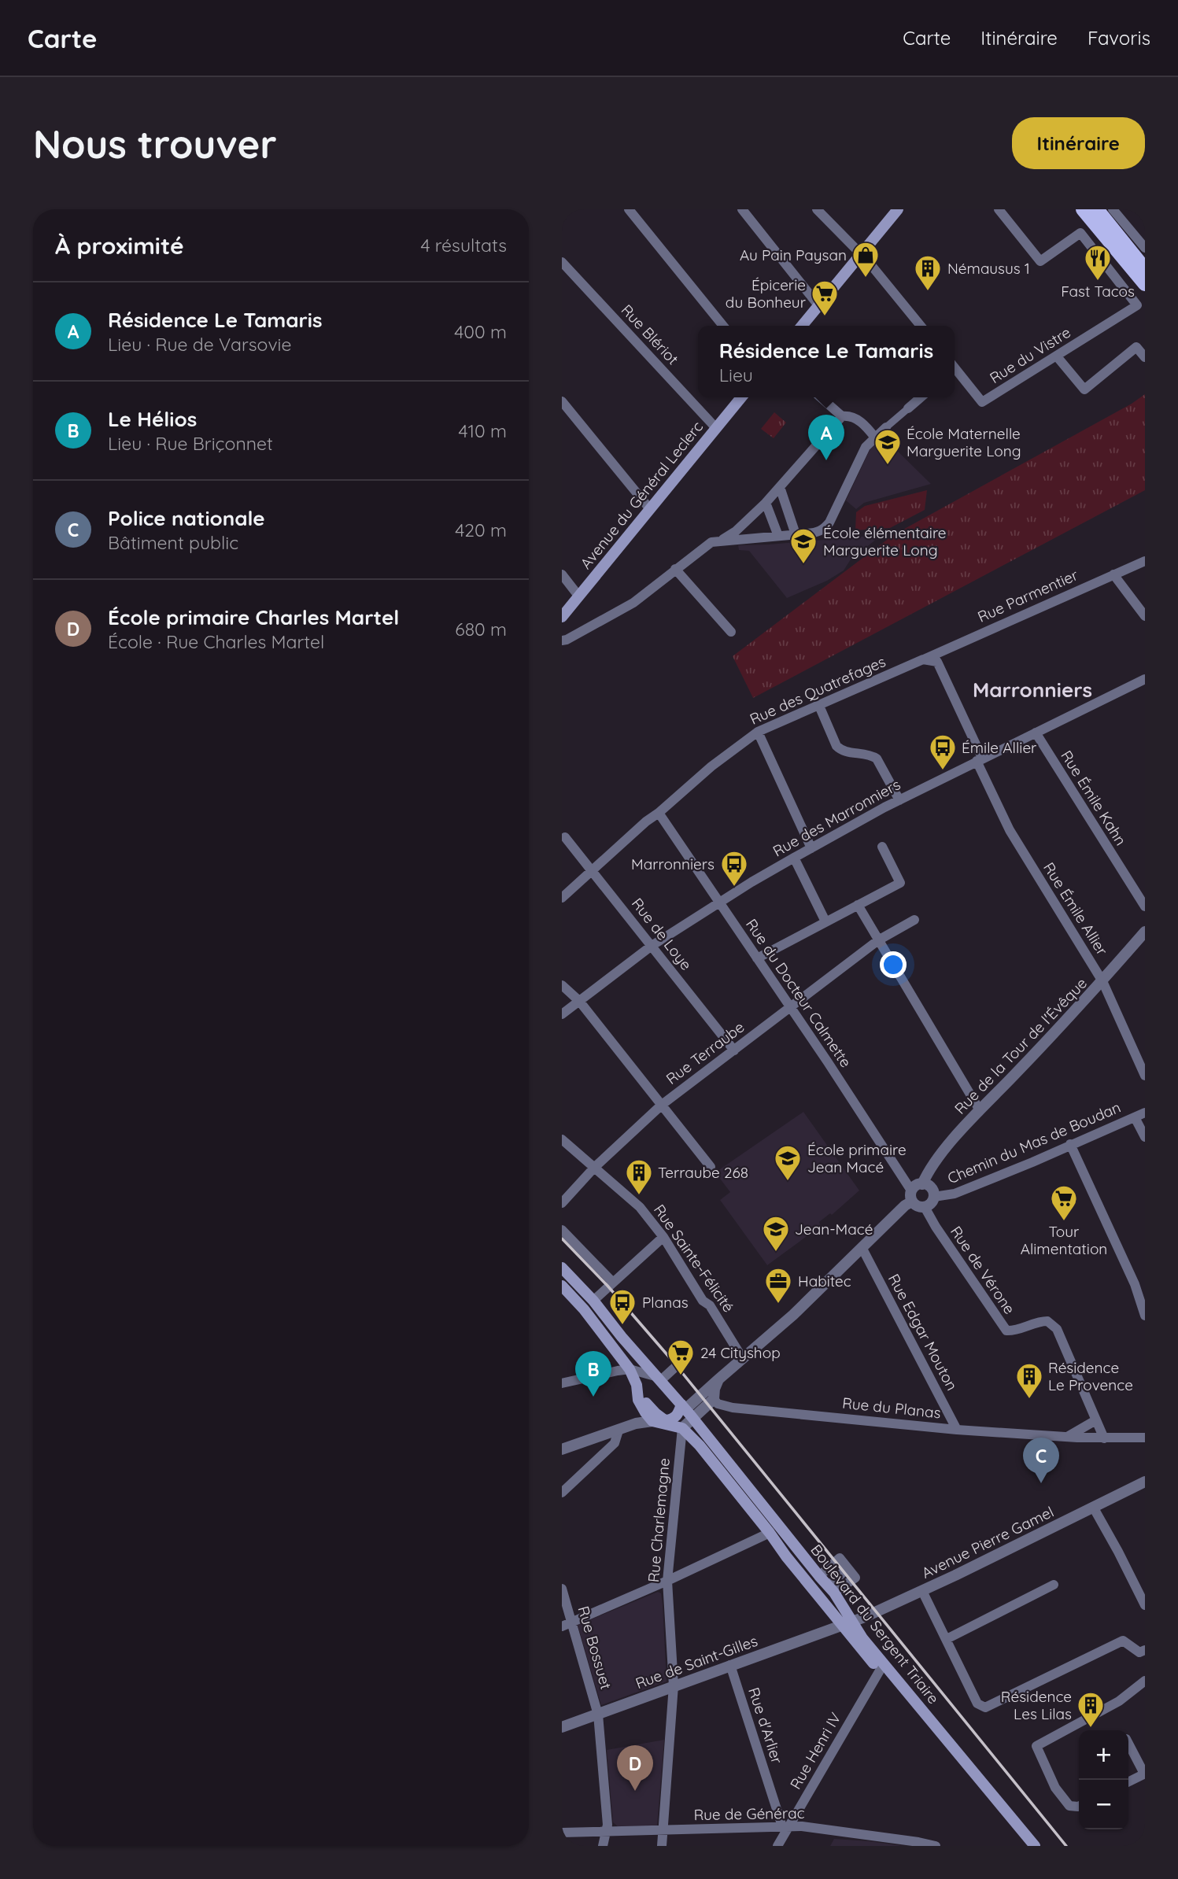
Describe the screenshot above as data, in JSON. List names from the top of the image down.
{
  "streets": {
    "main road": ["Avenue du Général Leclerc", "Boulevard du Sergent Triaire"],
    "street": [
      "Rue Blériot",
      "Rue du Vistre",
      "Rue Parmentier",
      "Rue des Quatrefages",
      "Rue Émile Kahn",
      "Rue des Marronniers",
      "Rue Émile Allier",
      "Rue de Loye",
      "Rue du Docteur Calmette",
      "Rue de la Tour de l'Évêque",
      "Rue Terraube",
      "Chemin du Mas de Boudan",
      "Rue Sainte-Félicité",
      "Rue de Vérone",
      "Rue Edgar Mouton",
      "Rue du Planas",
      "Rue Charlemagne",
      "Avenue Pierre Gamel",
      "Rue Bossuet",
      "Rue de Saint-Gilles",
      "Rue d'Arlier",
      "Rue Henri IV",
      "Rue de Générac"
    ]
  },
  "crossings": [
    ["Rue Blériot", "Avenue du Général Leclerc"],
    ["Rue Parmentier", "Rue des Quatrefages"],
    ["Rue des Quatrefages", "Rue de Loye"],
    ["Rue des Quatrefages", "Rue du Docteur Calmette"],
    ["Rue Émile Kahn", "Rue des Marronniers"],
    ["Rue des Marronniers", "Rue Émile Allier"],
    ["Rue des Marronniers", "Rue de Loye"],
    ["Rue des Marronniers", "Rue du Docteur Calmette"],
    ["Rue Émile Allier", "Rue de la Tour de l'Évêque"],
    ["Rue de Loye", "Rue Terraube"],
    ["Rue du Docteur Calmette", "Rue de la Tour de l'Évêque"],
    ["Rue du Docteur Calmette", "Rue Terraube"],
    ["Rue du Docteur Calmette", "Chemin du Mas de Boudan"],
    ["Rue du Docteur Calmette", "Rue de Vérone"],
    ["Rue de la Tour de l'Évêque", "Chemin du Mas de Boudan"],
    ["Rue de la Tour de l'Évêque", "Rue de Vérone"],
    ["Rue Terraube", "Rue Sainte-Félicité"],
    ["Chemin du Mas de Boudan", "Rue de Vérone"],
    ["Rue de Vérone", "Rue du Planas"],
    ["Rue Edgar Mouton", "Rue du Planas"],
    ["Rue Charlemagne", "Boulevard du Sergent Triaire"],
    ["Rue Charlemagne", "Rue de Saint-Gilles"],
    ["Rue Charlemagne", "Rue de Générac"],
    ["Avenue Pierre Gamel", "Boulevard du Sergent Triaire"],
    ["Avenue Pierre Gamel", "Rue de Saint-Gilles"],
    ["Boulevard du Sergent Triaire", "Rue de Saint-Gilles"],
    ["Boulevard du Sergent Triaire", "Rue Henri IV"],
    ["Rue Bossuet", "Rue de Saint-Gilles"],
    ["Rue Bossuet", "Rue de Générac"],
    ["Rue de Saint-Gilles", "Rue d'Arlier"],
    ["Rue d'Arlier", "Rue Henri IV"],
    ["Rue d'Arlier", "Rue de Générac"],
    ["Rue Henri IV", "Rue de Générac"]
  ],
  "districts": ["Marronniers"],
  "places": {
    "shop": ["Au Pain Paysan"],
    "restaurant": ["Fast Tacos"],
    "building": [
      "Némausus 1",
      "Terraube 268",
      "Résidence Le Provence",
      "Résidence Les Lilas"
    ],
    "supermarket": ["Épicerie du Bonheur", "Tour Alimentation", "24 Cityshop"],
    "school or university": [
      "École Maternelle Marguerite Long",
      "École élémentaire Marguerite Long",
      "École primaire Jean Macé",
      "Jean-Macé"
    ],
    "bus stop": ["Émile Allier", "Marronniers", "Planas"],
    "office": ["Habitec"]
  },
  "page": {
    "header": "Carte",
    "nav": ["Carte", "Itinéraire", "Favoris"],
    "buttons": "Itinéraire",
    "title": "Nous trouver",
    "heading": ["À proximité", "4 résultats"],
    "list": [
      {
        "mark": "A",
        "name": "Résidence Le Tamaris",
        "note": "Lieu · Rue de Varsovie",
        "value": "400 m"
      },
      {
        "mark": "B",
        "name": "Le Hélios",
        "note": "Lieu · Rue Briçonnet",
        "value": "410 m"
      },
      {
        "mark": "C",
        "name": "Police nationale",
        "note": "Bâtiment public",
        "value": "420 m"
      },
      {
        "mark": "D",
        "name": "École primaire Charles Martel",
        "note": "École · Rue Charles Martel",
        "value": "680 m"
      }
    ],
    "popup": ["Résidence Le Tamaris", "Lieu"],
    "pins": [
      "A",
      "B",
      "C",
      "D"
    ],
    "map_buttons": ["+", "−"]
  }
}
